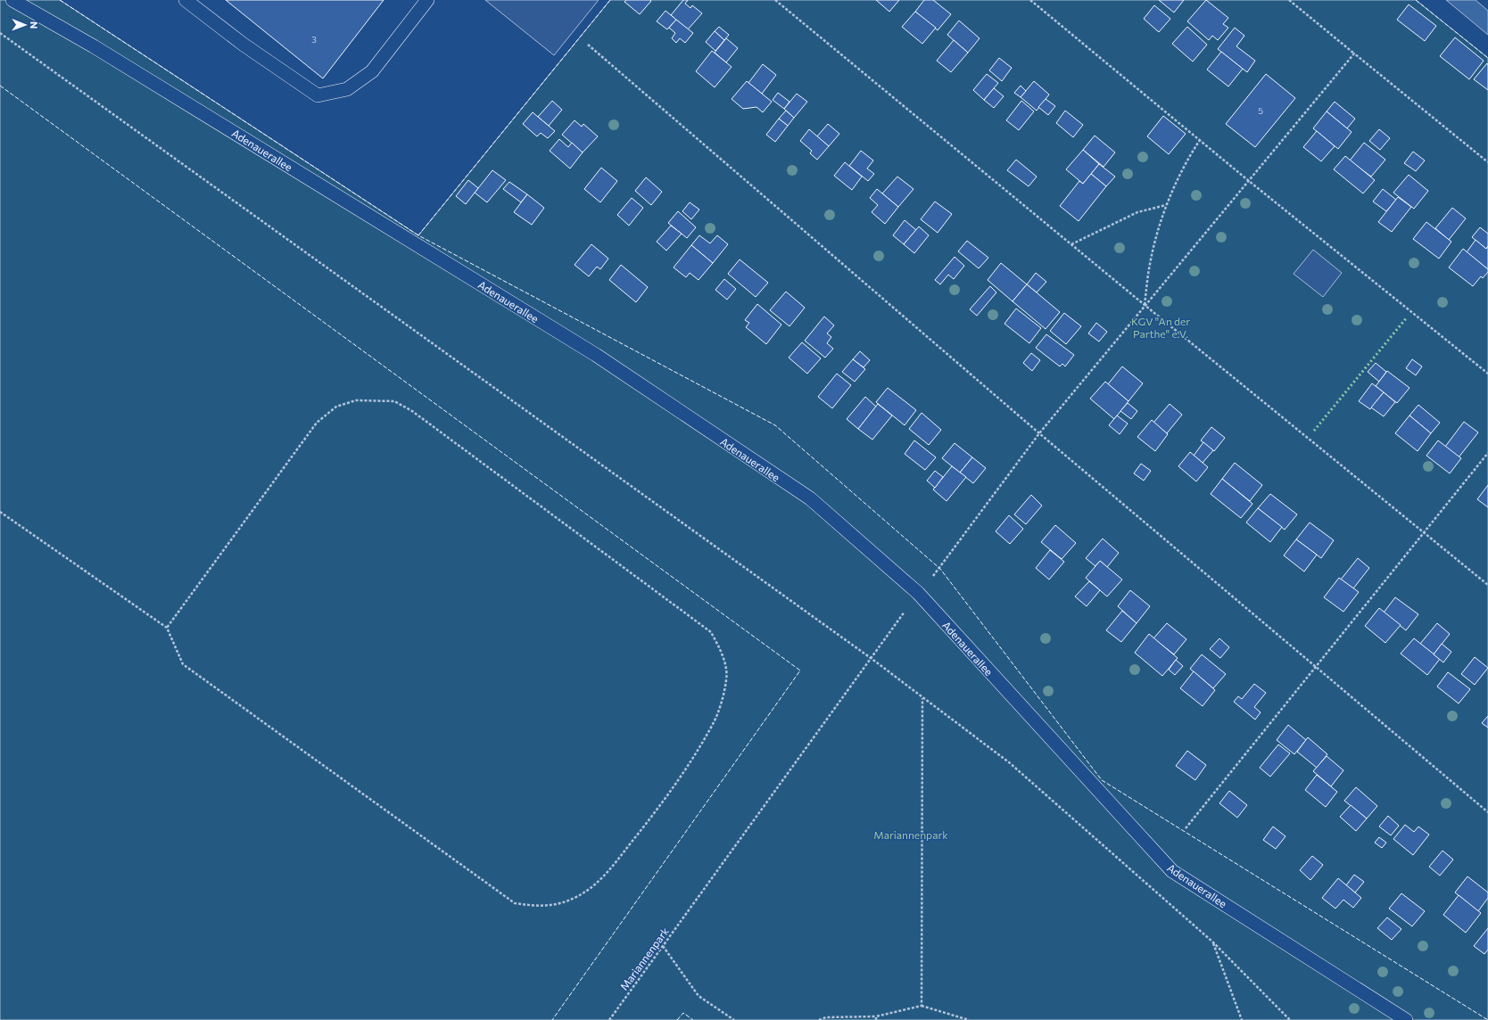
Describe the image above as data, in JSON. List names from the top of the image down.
{
  "streets": {
    "lane": ["Adenauerallee"],
    "path": ["Mariannenpark"]
  },
  "crossings": [
    ["Adenauerallee", "Mariannenpark"]
  ],
  "parks": ["KGV \"An der Parthe\" e.V.", "Mariannenpark"],
  "house_numbers": ["3", "5"],
  "north": "right"
}
